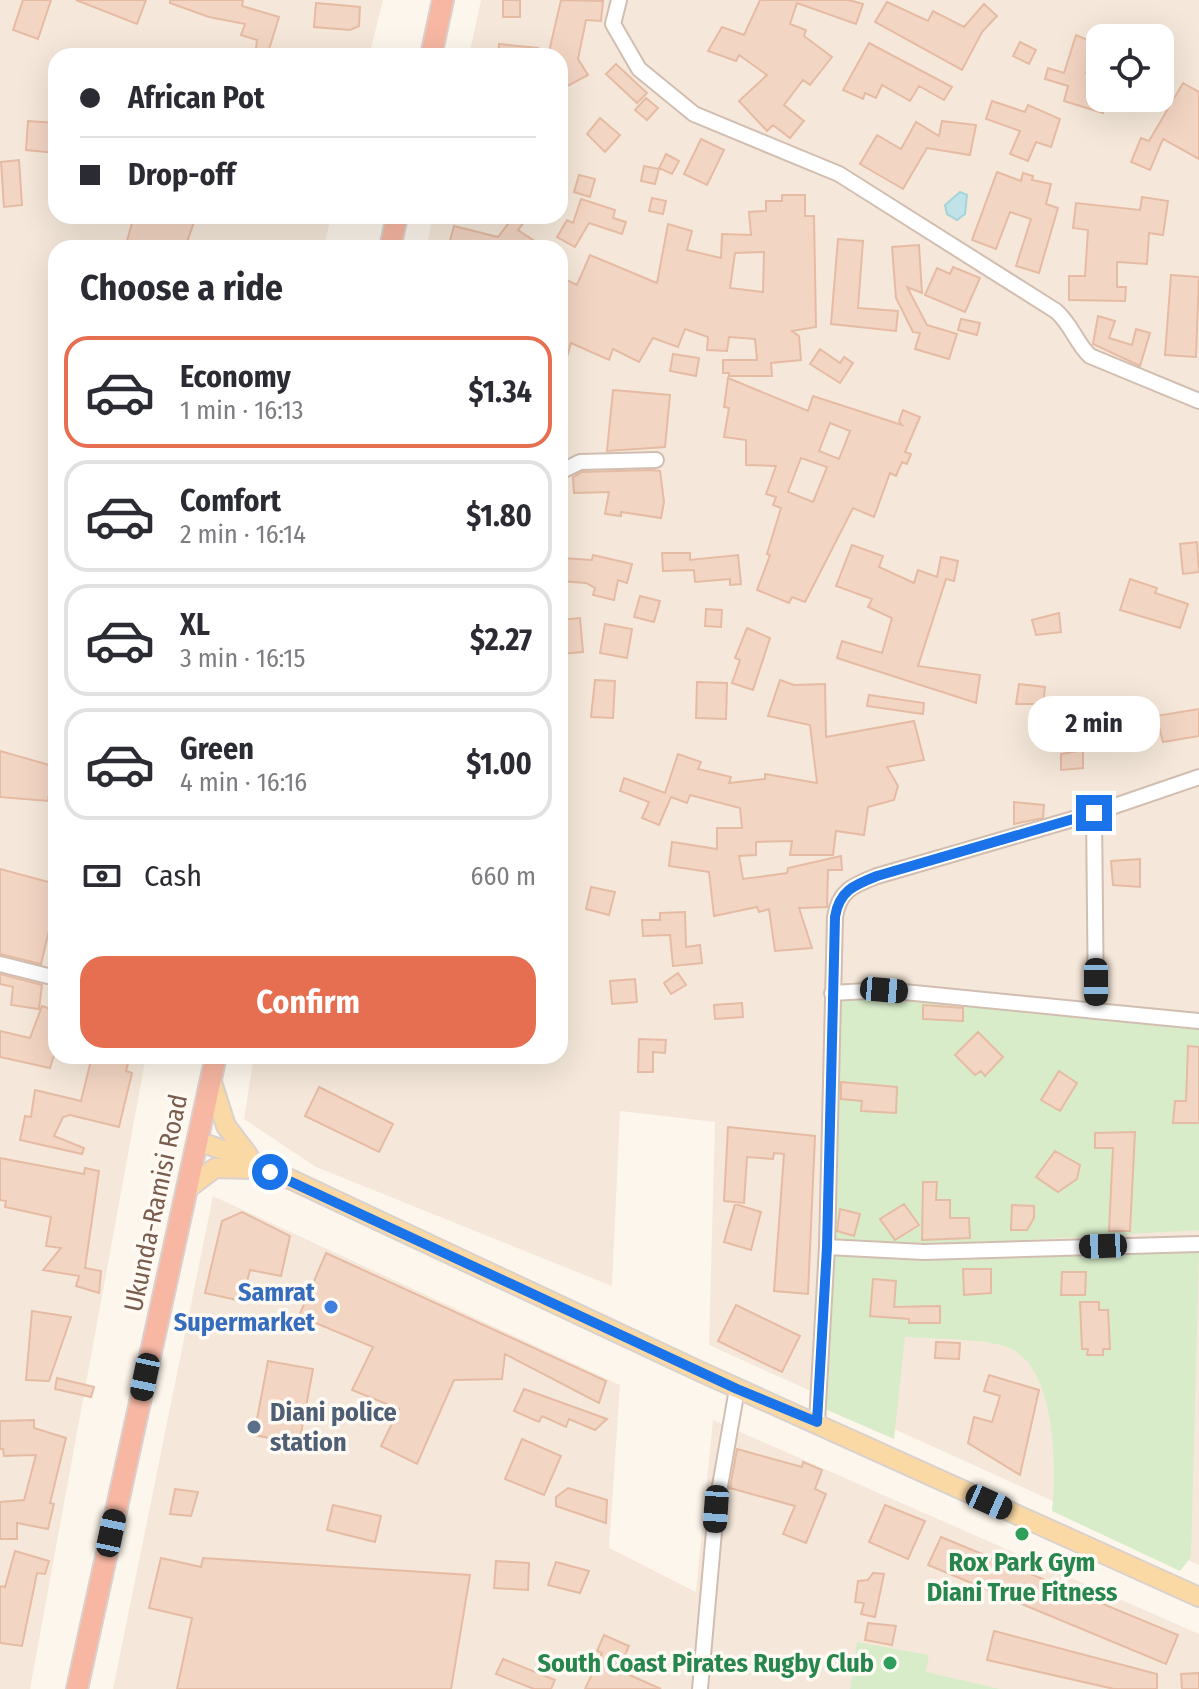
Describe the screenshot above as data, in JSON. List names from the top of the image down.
{
  "streets": {
    "highway": ["Ukunda-Ramisi Road"]
  },
  "places": [
    "Samrat Supermarket",
    "Diani police station",
    "Rox Park Gym Diani True Fitness",
    "South Coast Pirates Rugby Club"
  ],
  "page": {
    "banner": ["African Pot", "Drop-off"],
    "heading": "Choose a ride",
    "list": [
      {
        "name": "Economy",
        "note": "1 min · 16:13",
        "value": "$1.34"
      },
      {
        "name": "Comfort",
        "note": "2 min · 16:14",
        "value": "$1.80"
      },
      {
        "name": "XL",
        "note": "3 min · 16:15",
        "value": "$2.27"
      },
      {
        "name": "Green",
        "note": "4 min · 16:16",
        "value": "$1.00"
      }
    ],
    "bubble": "2 min",
    "pay": ["Cash", "660 m"],
    "buttons": "Confirm"
  }
}
